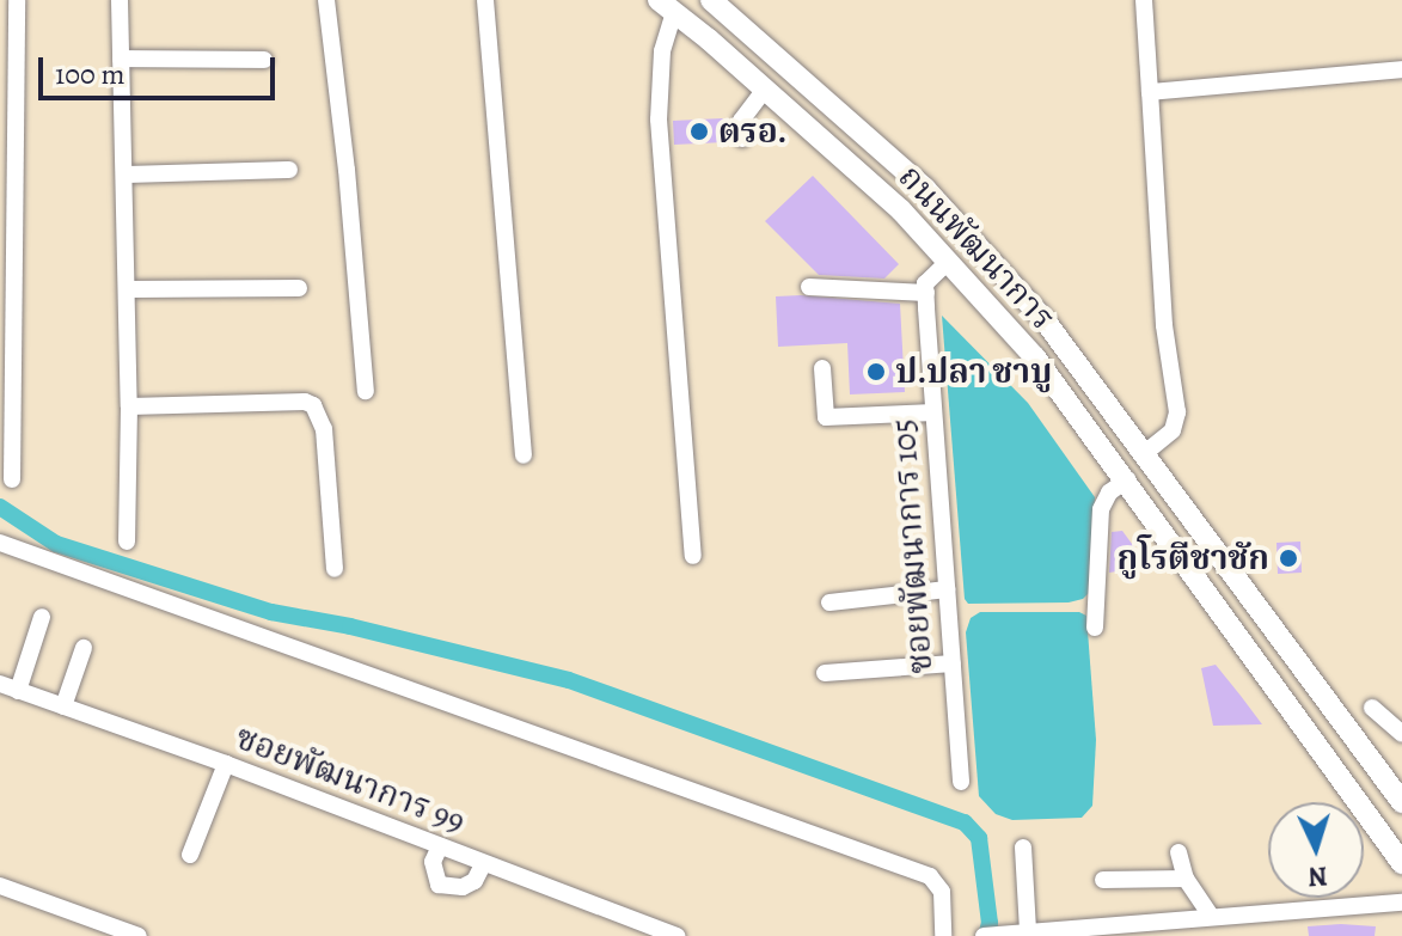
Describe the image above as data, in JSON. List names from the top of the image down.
{
  "streets": {
    "main road": ["ถนนพัฒนาการ"],
    "street": ["ซอยพัฒนาการ 105", "ซอยพัฒนาการ 99"]
  },
  "places": ["ตรอ.", "ป.ปลา ชาบู", "กูโรตีชาชัก"],
  "scale_bar": "100 m",
  "north": "bottom"
}
